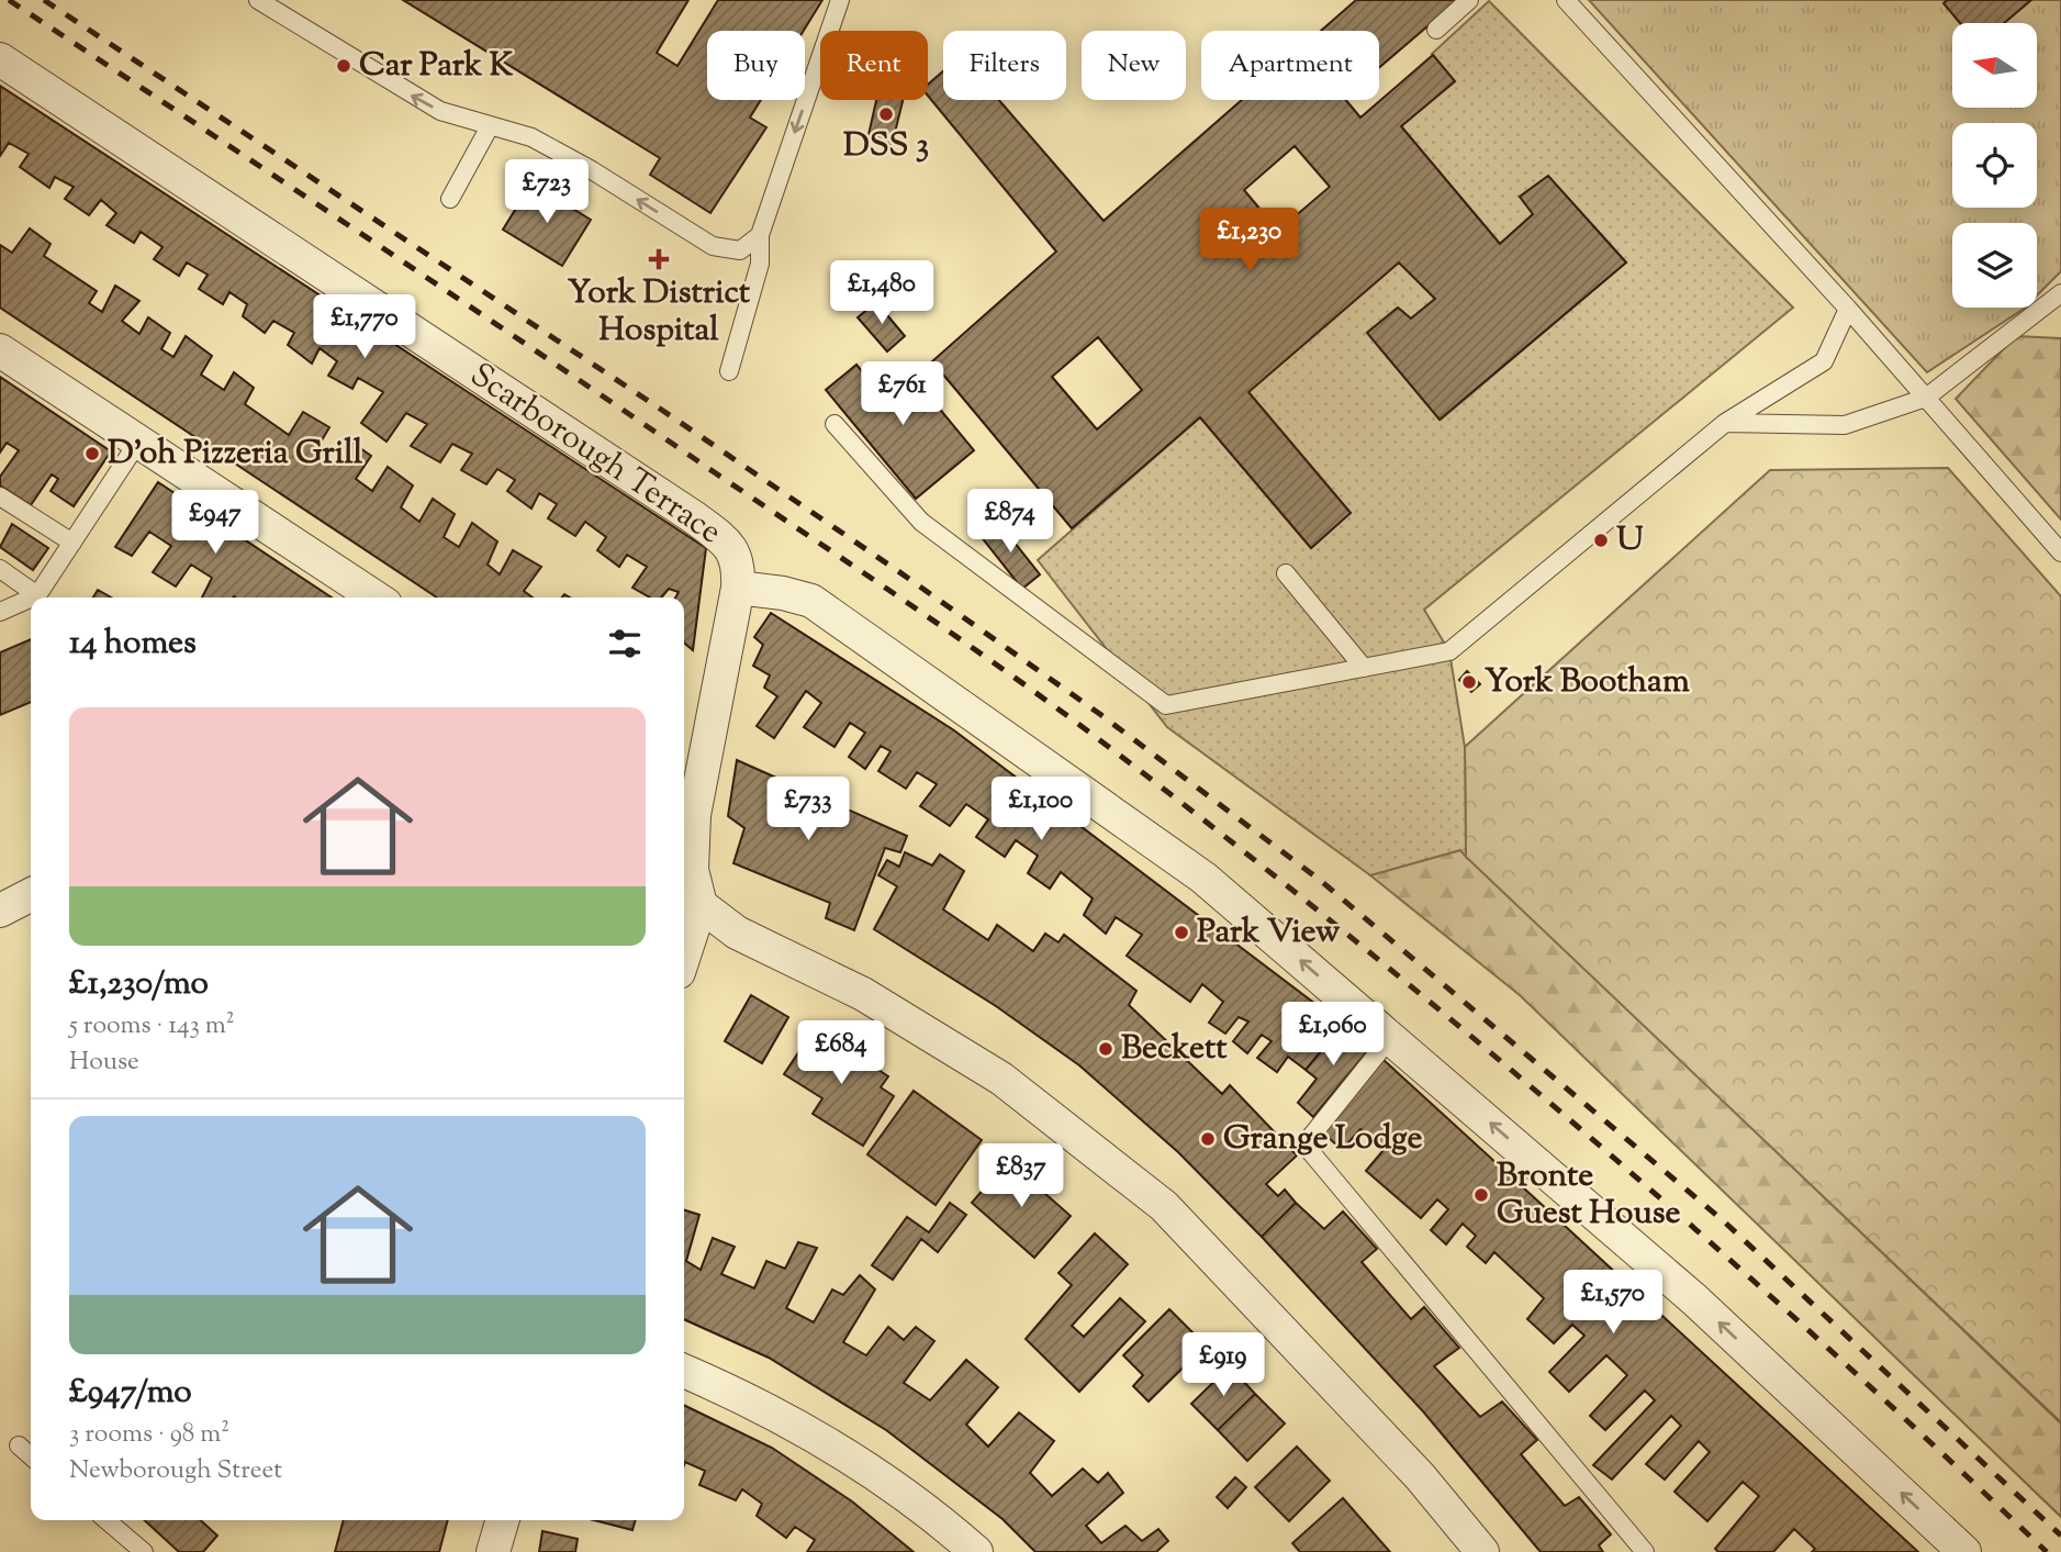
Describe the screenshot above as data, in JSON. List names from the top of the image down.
{
  "streets": {
    "street": ["Scarborough Terrace"]
  },
  "places": {
    "other": [
      "Car Park K",
      "DSS 3",
      "D'oh Pizzeria Grill",
      "U",
      "York Bootham",
      "Park View",
      "Beckett",
      "Grange Lodge",
      "Bronte Guest House"
    ],
    "health": ["York District Hospital"]
  },
  "north": "left",
  "page": {
    "chip": [
      "Buy",
      "Rent",
      "Filters",
      "New",
      "Apartment"
    ],
    "price": [
      "£723",
      "£1,230",
      "£1,480",
      "£1,770",
      "£761",
      "£874",
      "£947",
      "£733",
      "£1,100",
      "£1,060",
      "£684",
      "£837",
      "£1,570",
      "£919"
    ],
    "heading": "14 homes",
    "list": [
      {
        "name": "£1,230/mo",
        "note": "5 rooms · 143 m² · House"
      },
      {
        "name": "£947/mo",
        "note": "3 rooms · 98 m² · Newborough Street"
      }
    ]
  }
}
